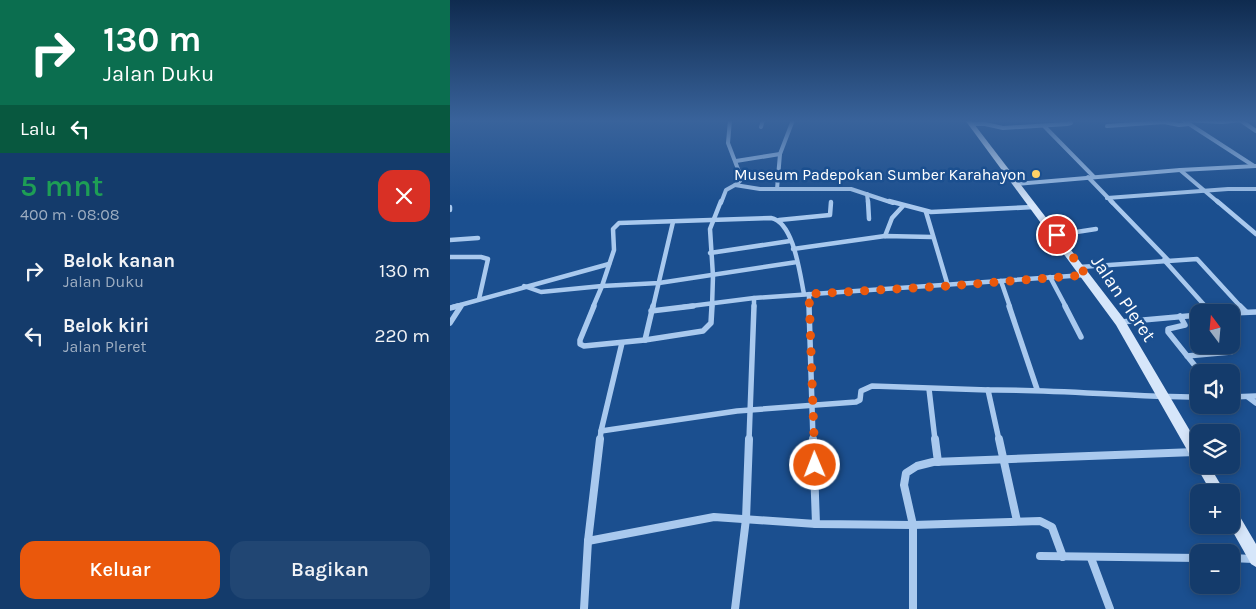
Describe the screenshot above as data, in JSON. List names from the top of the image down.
{
  "streets": {
    "main road": ["Jalan Pleret"]
  },
  "places": ["Museum Padepokan Sumber Karahayon"],
  "north": "top",
  "page": {
    "turn": ["130 m", "Jalan Duku"],
    "then": "Lalu",
    "heading": ["5 mnt", "400 m · 08:08"],
    "list": [
      {
        "name": "Belok kanan",
        "note": "Jalan Duku",
        "value": "130 m"
      },
      {
        "name": "Belok kiri",
        "note": "Jalan Pleret",
        "value": "220 m"
      }
    ],
    "map_buttons": ["+", "−"],
    "buttons": ["Keluar", "Bagikan"]
  }
}
